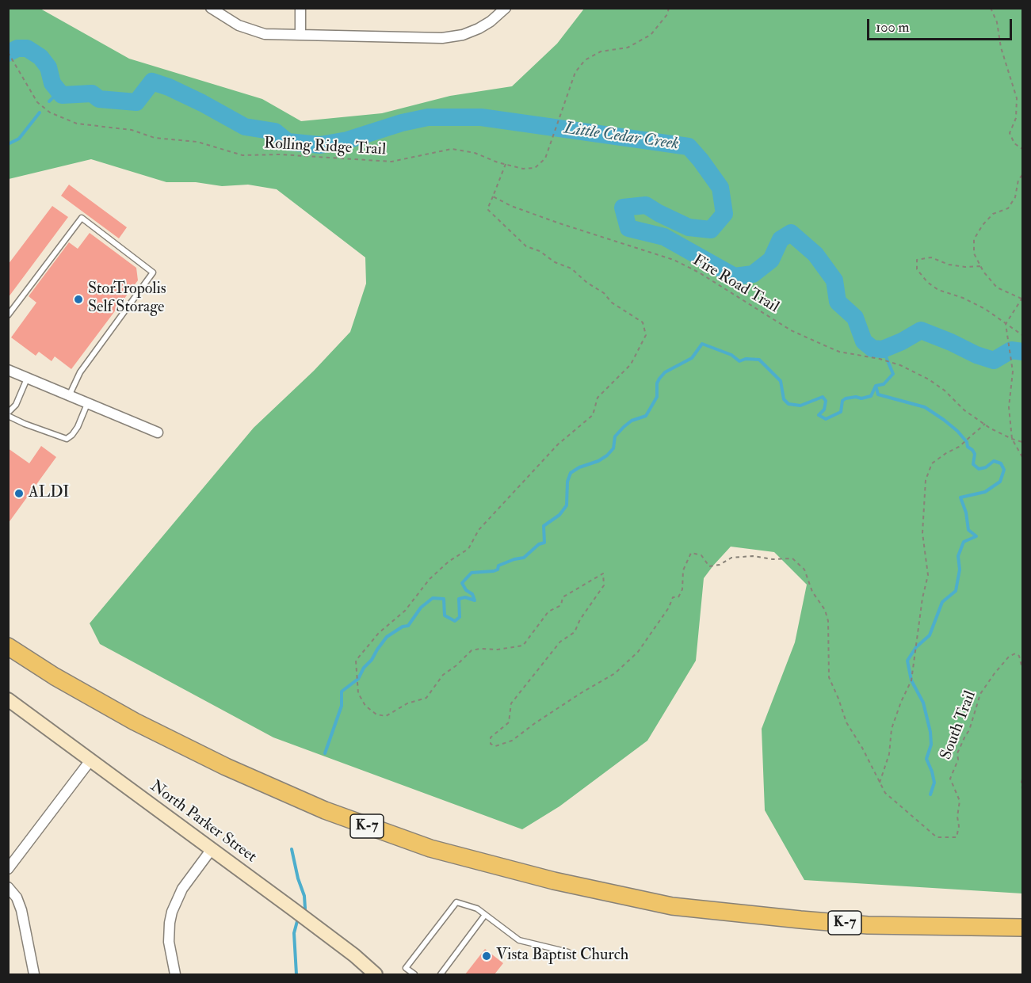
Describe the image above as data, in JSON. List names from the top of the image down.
{
  "streets": {
    "highway": ["K-7"],
    "street": ["North Parker Street"],
    "path": ["Rolling Ridge Trail", "Fire Road Trail", "South Trail"]
  },
  "water": ["Little Cedar Creek"],
  "places": ["StorTropolis Self Storage", "ALDI", "Vista Baptist Church"],
  "scale_bar": "100 m"
}
